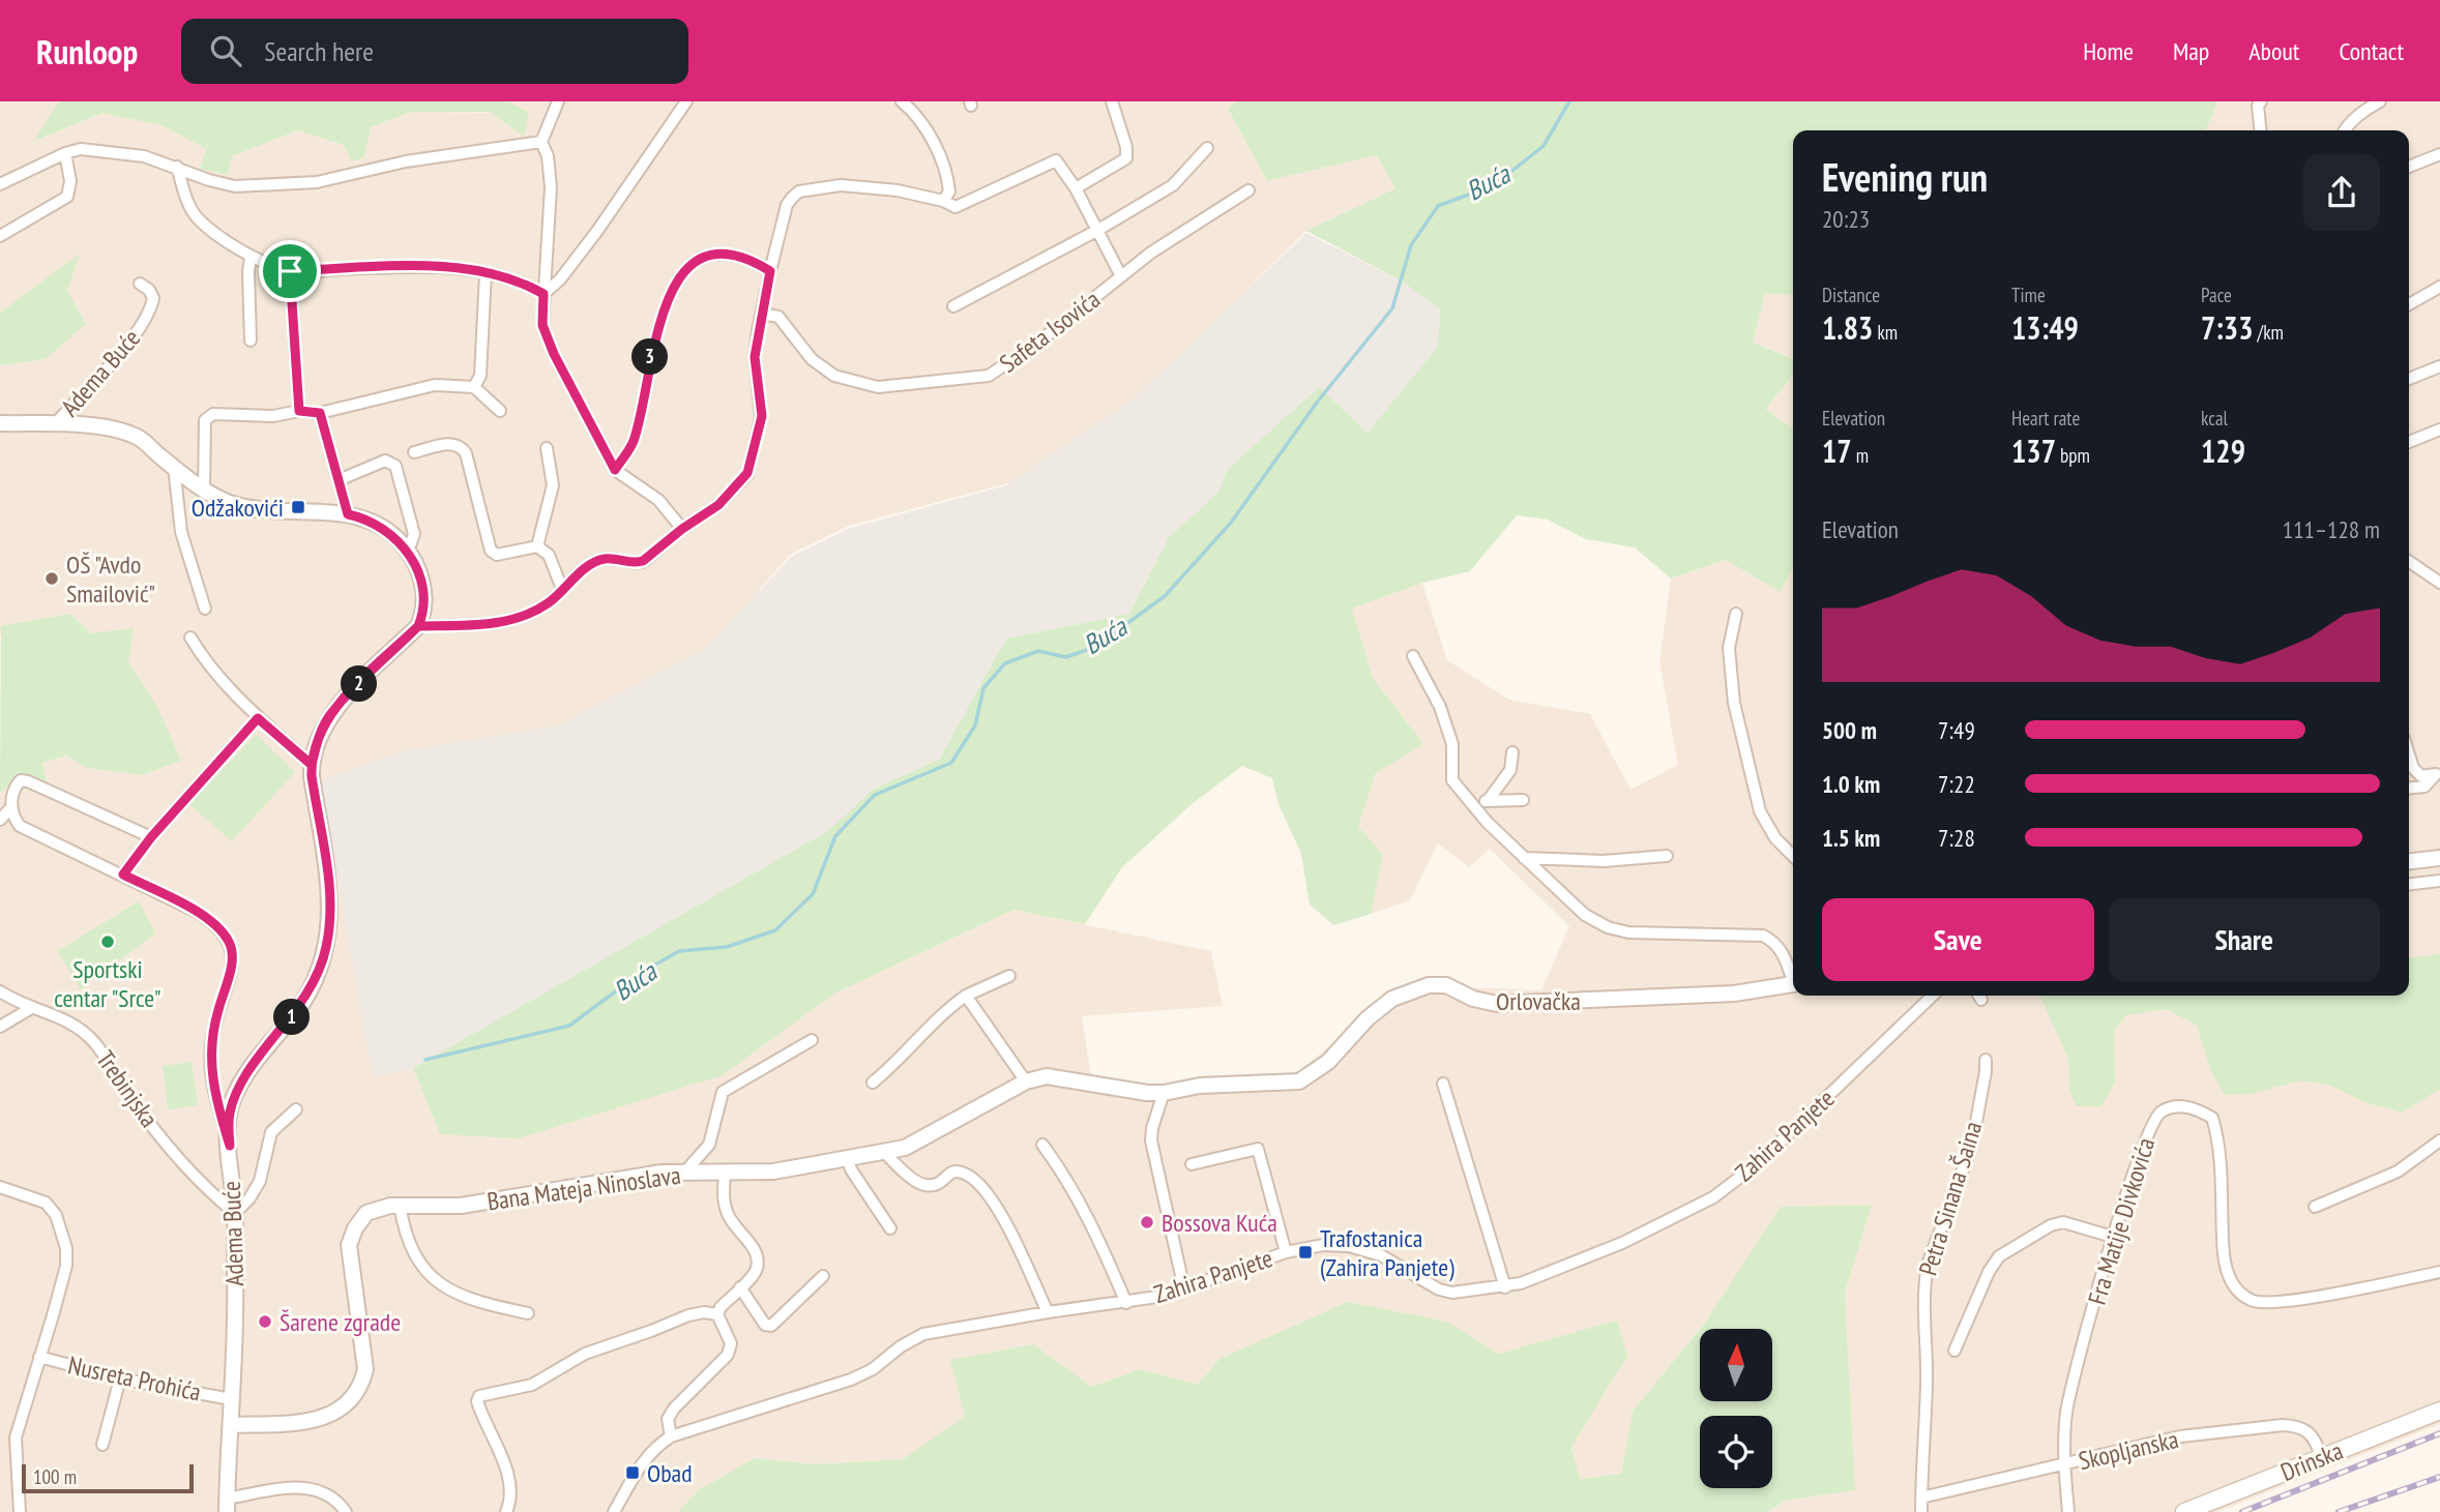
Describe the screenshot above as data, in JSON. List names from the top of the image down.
{
  "streets": {
    "main road": ["Drinska"],
    "street": [
      "Safeta Isovića",
      "Adema Buće",
      "Orlovačka",
      "Trebinjska",
      "Zahira Panjete",
      "Bana Mateja Ninoslava",
      "Petra Sinana Šaina",
      "Fra Matije Divkovića",
      "Nusreta Prohića",
      "Skopljanska"
    ]
  },
  "crossings": [
    ["Adema Buće", "Trebinjska"],
    ["Adema Buće", "Bana Mateja Ninoslava"],
    ["Adema Buće", "Nusreta Prohića"],
    ["Orlovačka", "Bana Mateja Ninoslava"],
    ["Petra Sinana Šaina", "Skopljanska"],
    ["Fra Matije Divkovića", "Skopljanska"],
    ["Skopljanska", "Drinska"]
  ],
  "water": ["Buća"],
  "places": {
    "transit": ["Odžakovići", "Trafostanica (Zahira Panjete)", "Obad"],
    "other": [
      "OŠ \"Avdo Smailović\"",
      "Sportski centar \"Srce\"",
      "Bossova Kuća",
      "Šarene zgrade"
    ]
  },
  "scale_bar": "100 m",
  "north": "top",
  "page": {
    "header": "Runloop",
    "search": "Search here",
    "nav": [
      "Home",
      "Map",
      "About",
      "Contact"
    ],
    "heading": ["Evening run", "20:23"],
    "stats": [
      ["Distance", "1.83 km"],
      ["Time", "13:49"],
      ["Pace", "7:33 /km"],
      ["Elevation", "17 m"],
      ["Heart rate", "137 bpm"],
      ["kcal", "129"]
    ],
    "pins": ["3", "2", "1"],
    "chart": ["Elevation", "111–128 m"],
    "list": [
      {
        "name": "500 m",
        "note": "7:49"
      },
      {
        "name": "1.0 km",
        "note": "7:22"
      },
      {
        "name": "1.5 km",
        "note": "7:28"
      }
    ],
    "buttons": ["Save", "Share"],
    "scale": "100 m"
  }
}
